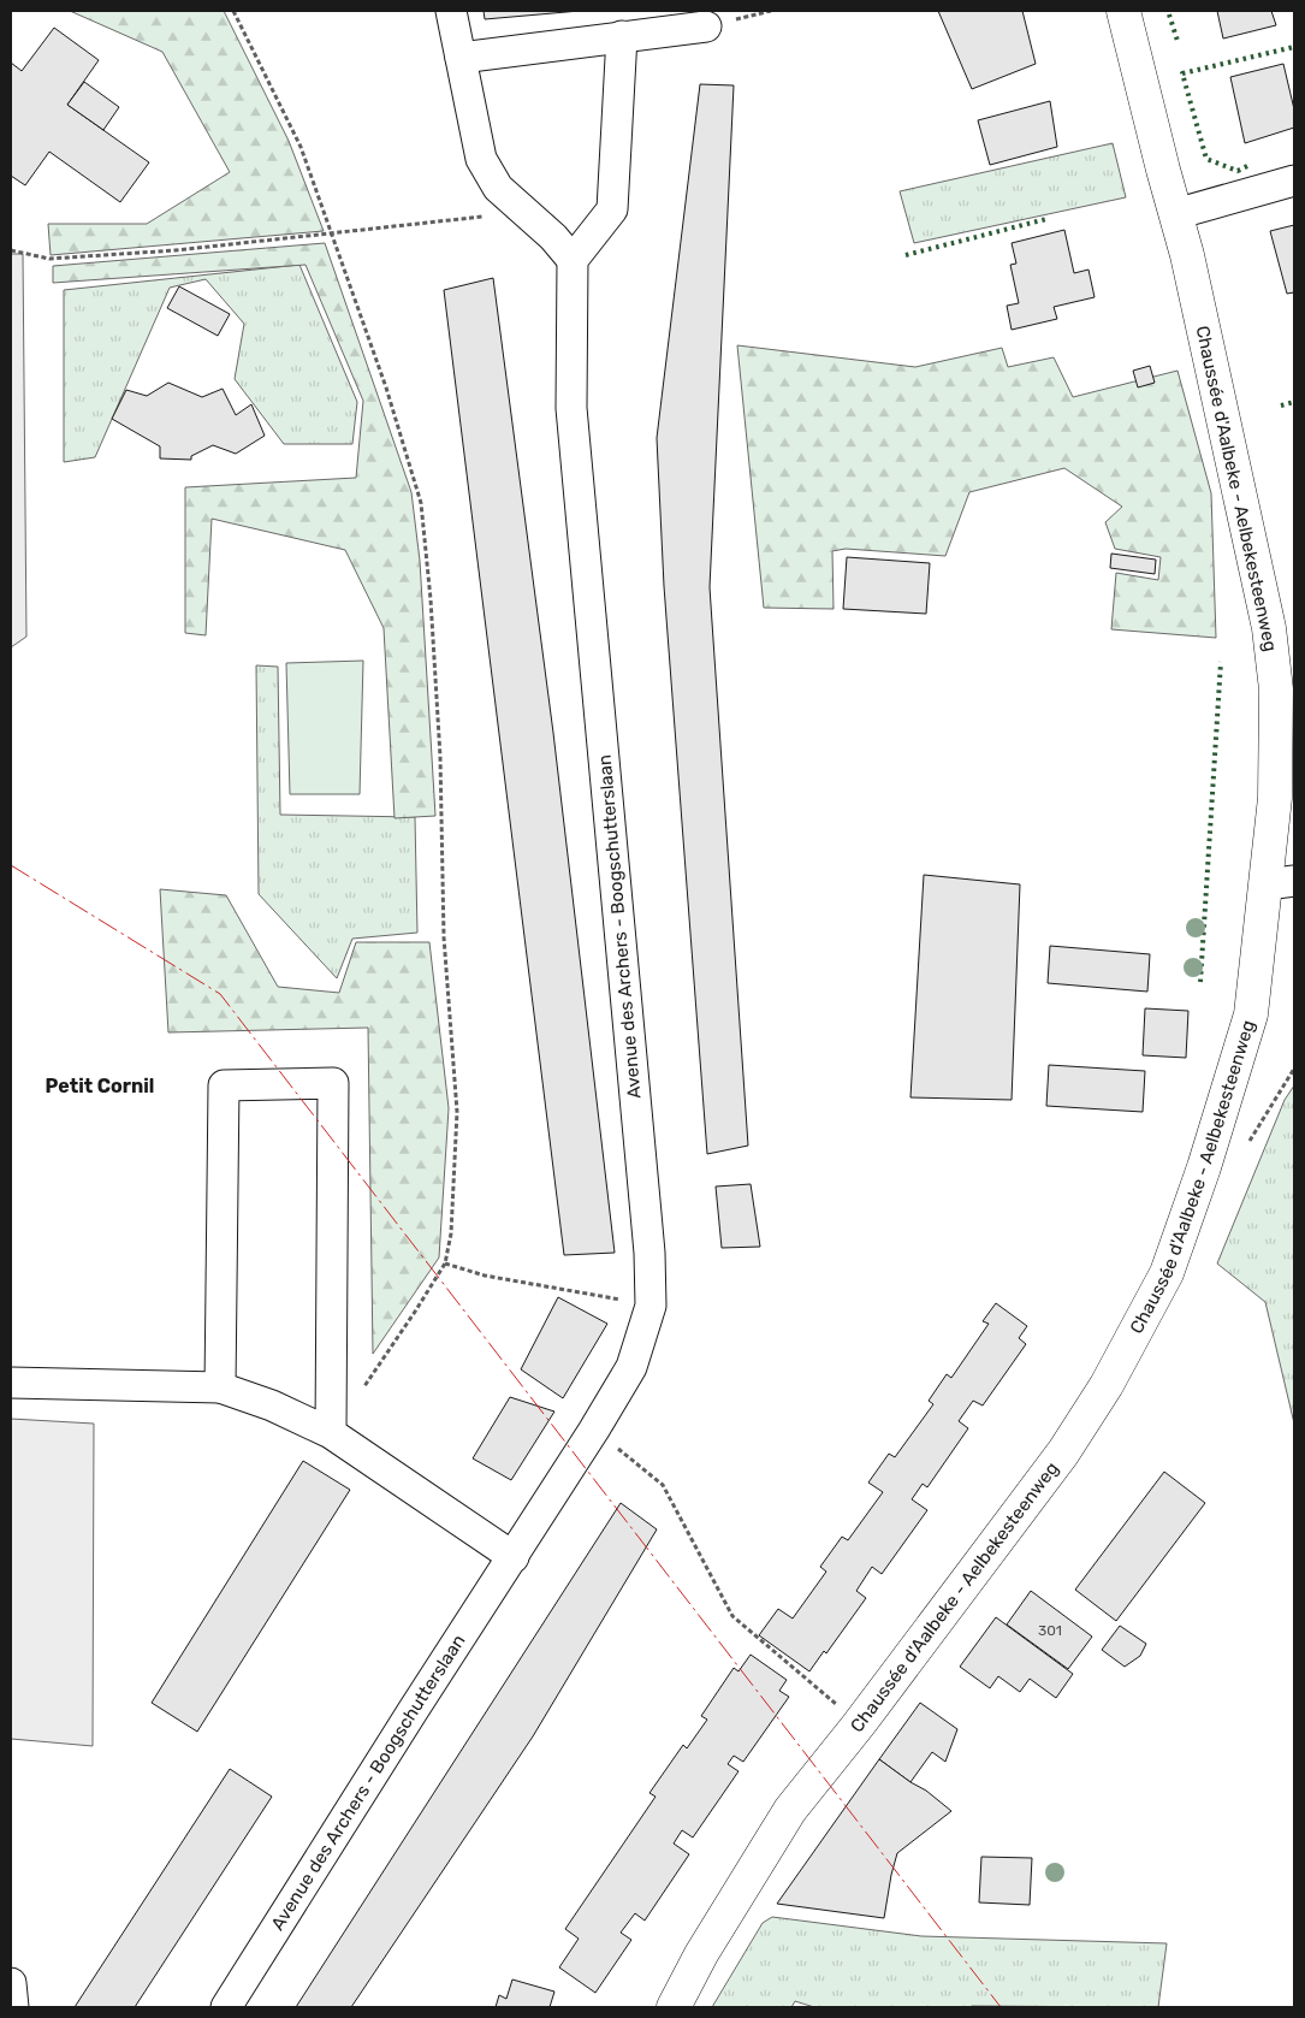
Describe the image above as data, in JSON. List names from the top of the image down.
{
  "streets": {
    "main road": ["Chaussée d'Aalbeke - Aelbekesteenweg"],
    "street": ["Avenue des Archers - Boogschutterslaan"]
  },
  "districts": ["Petit Cornil"],
  "house_numbers": ["301"]
}
